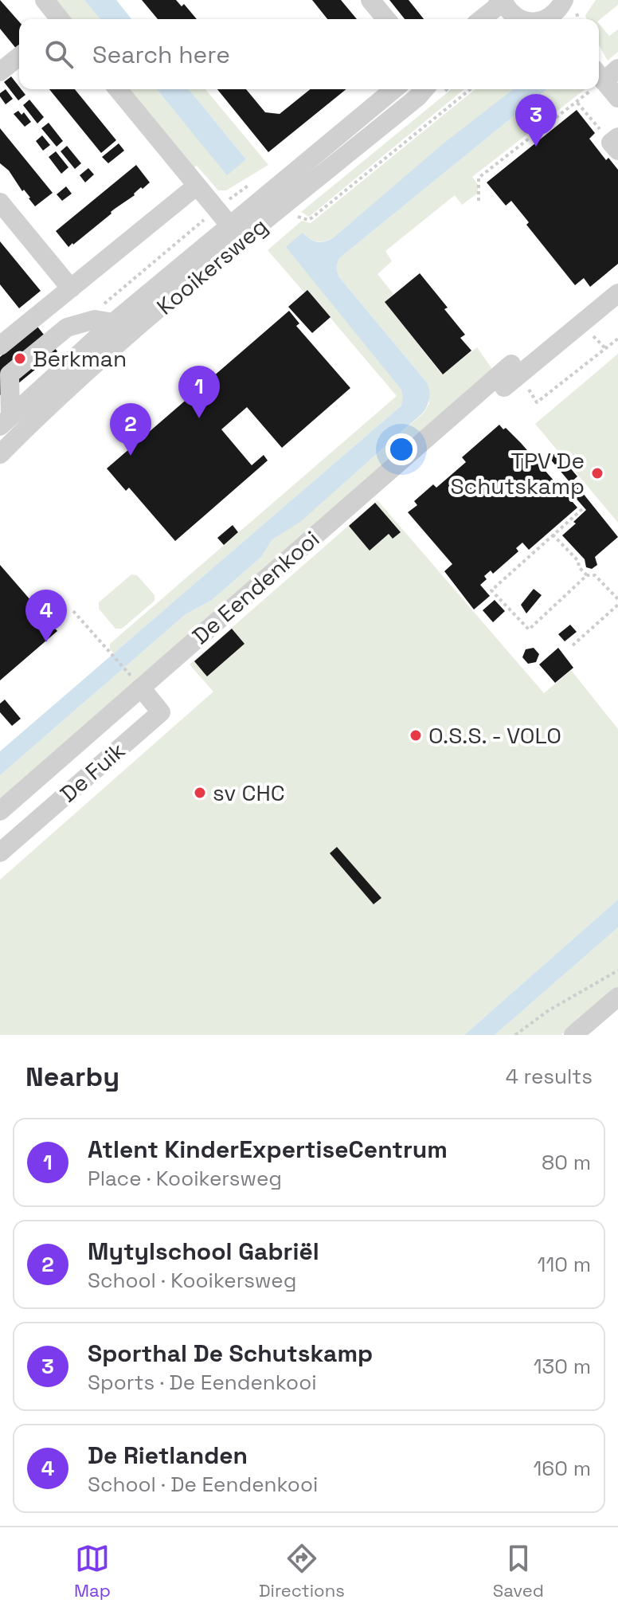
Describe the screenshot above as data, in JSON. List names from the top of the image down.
{
  "streets": {
    "street": ["Kooikersweg", "De Eendenkooi", "De Fuik"]
  },
  "crossings": [
    ["De Eendenkooi", "De Fuik"]
  ],
  "places": [
    "Berkman",
    "TPV De Schutskamp",
    "O.S.S. - VOLO",
    "sv CHC"
  ],
  "page": {
    "search": "Search here",
    "pins": [
      "3",
      "1",
      "2",
      "4"
    ],
    "heading": ["Nearby", "4 results"],
    "list": [
      {
        "mark": "1",
        "name": "Atlent KinderExpertiseCentrum",
        "note": "Place · Kooikersweg",
        "value": "80 m"
      },
      {
        "mark": "2",
        "name": "Mytylschool Gabriël",
        "note": "School · Kooikersweg",
        "value": "110 m"
      },
      {
        "mark": "3",
        "name": "Sporthal De Schutskamp",
        "note": "Sports · De Eendenkooi",
        "value": "130 m"
      },
      {
        "mark": "4",
        "name": "De Rietlanden",
        "note": "School · De Eendenkooi",
        "value": "160 m"
      }
    ],
    "nav": ["Map", "Directions", "Saved"]
  }
}
